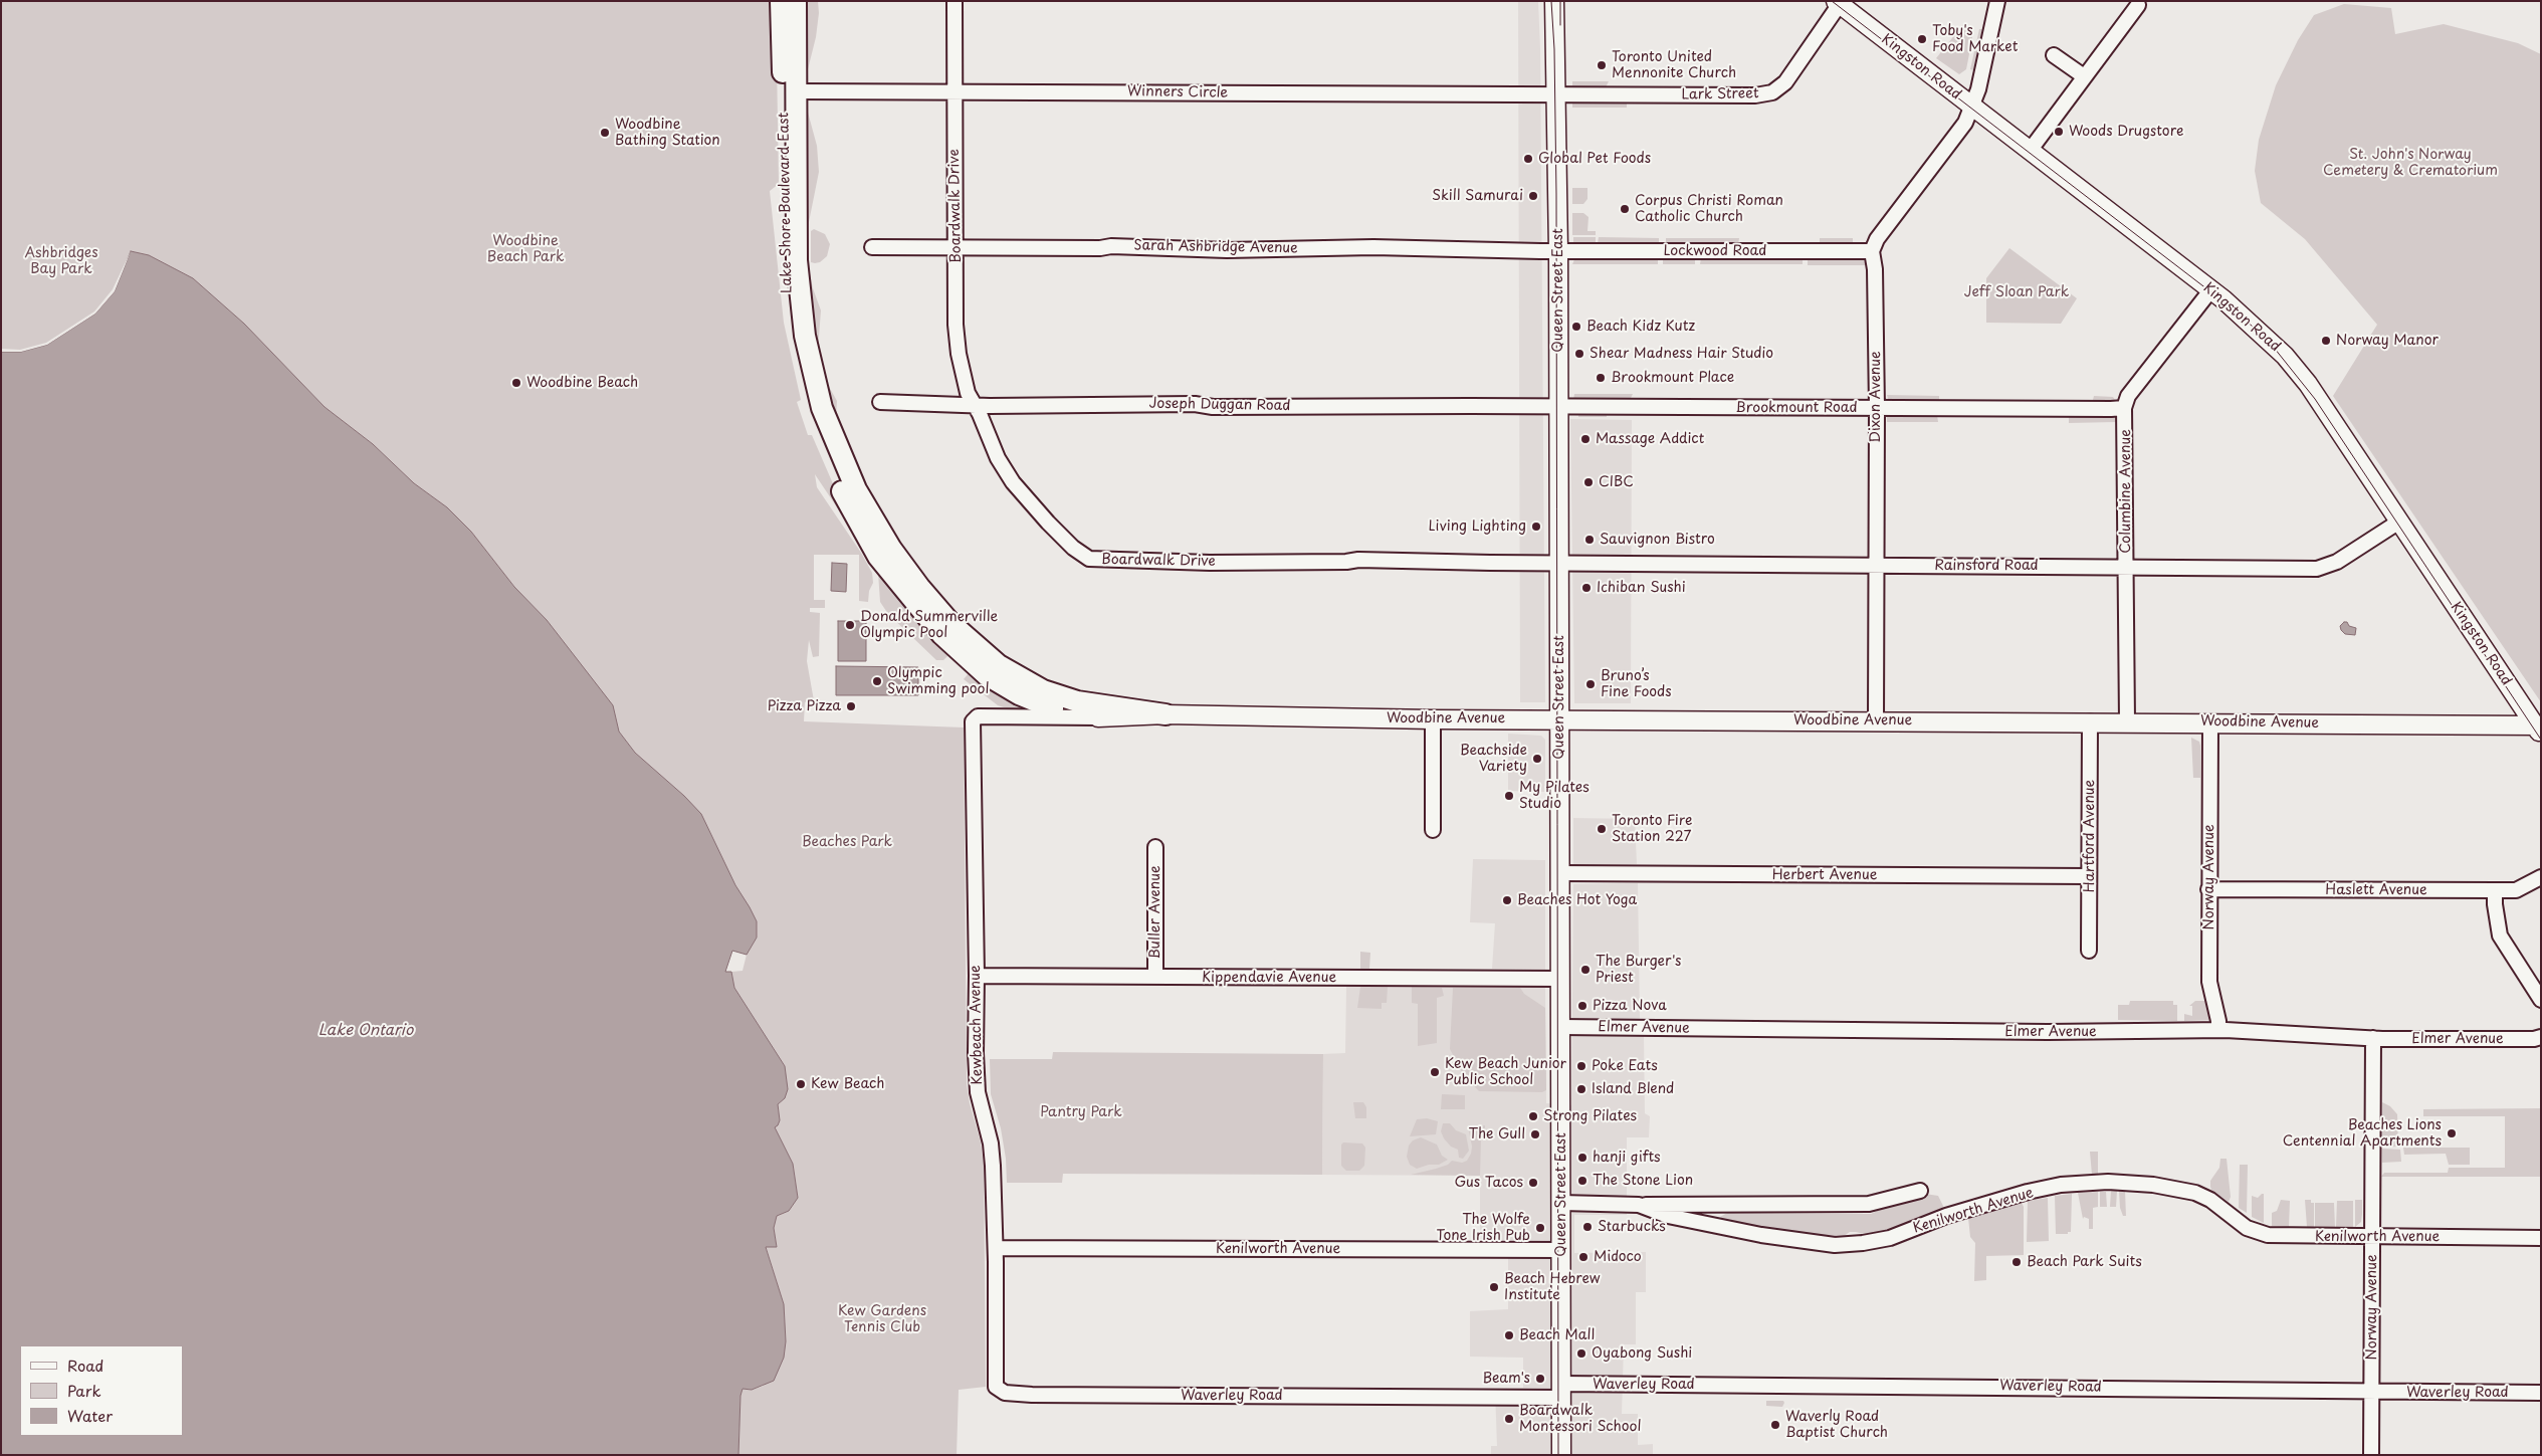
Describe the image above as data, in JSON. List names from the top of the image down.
{
  "streets": {
    "highway": ["Lake Shore Boulevard East", "Woodbine Avenue"],
    "main road": ["Kingston Road", "Queen Street East"],
    "street": [
      "Winners Circle",
      "Lark Street",
      "Boardwalk Drive",
      "Sarah Ashbridge Avenue",
      "Lockwood Road",
      "Dixon Avenue",
      "Joseph Duggan Road",
      "Brookmount Road",
      "Columbine Avenue",
      "Rainsford Road",
      "Hartford Avenue",
      "Herbert Avenue",
      "Norway Avenue",
      "Haslett Avenue",
      "Buller Avenue",
      "Kippendavie Avenue",
      "Kewbeach Avenue",
      "Elmer Avenue",
      "Kenilworth Avenue",
      "Waverley Road"
    ]
  },
  "crossings": [
    ["Kingston Road", "Lark Street"],
    ["Kingston Road", "Columbine Avenue"],
    ["Kingston Road", "Rainsford Road"],
    ["Kingston Road", "Woodbine Avenue"],
    ["Winners Circle", "Lark Street"],
    ["Winners Circle", "Lake Shore Boulevard East"],
    ["Winners Circle", "Boardwalk Drive"],
    ["Winners Circle", "Queen Street East"],
    ["Lark Street", "Queen Street East"],
    ["Lake Shore Boulevard East", "Woodbine Avenue"],
    ["Boardwalk Drive", "Sarah Ashbridge Avenue"],
    ["Boardwalk Drive", "Queen Street East"],
    ["Boardwalk Drive", "Joseph Duggan Road"],
    ["Boardwalk Drive", "Rainsford Road"],
    ["Sarah Ashbridge Avenue", "Lockwood Road"],
    ["Sarah Ashbridge Avenue", "Queen Street East"],
    ["Lockwood Road", "Queen Street East"],
    ["Lockwood Road", "Dixon Avenue"],
    ["Queen Street East", "Joseph Duggan Road"],
    ["Queen Street East", "Brookmount Road"],
    ["Queen Street East", "Rainsford Road"],
    ["Queen Street East", "Woodbine Avenue"],
    ["Queen Street East", "Herbert Avenue"],
    ["Queen Street East", "Kippendavie Avenue"],
    ["Queen Street East", "Elmer Avenue"],
    ["Queen Street East", "Kenilworth Avenue"],
    ["Queen Street East", "Waverley Road"],
    ["Dixon Avenue", "Brookmount Road"],
    ["Dixon Avenue", "Rainsford Road"],
    ["Dixon Avenue", "Woodbine Avenue"],
    ["Joseph Duggan Road", "Brookmount Road"],
    ["Brookmount Road", "Columbine Avenue"],
    ["Columbine Avenue", "Rainsford Road"],
    ["Columbine Avenue", "Woodbine Avenue"],
    ["Woodbine Avenue", "Hartford Avenue"],
    ["Woodbine Avenue", "Norway Avenue"],
    ["Woodbine Avenue", "Kewbeach Avenue"],
    ["Hartford Avenue", "Herbert Avenue"],
    ["Norway Avenue", "Haslett Avenue"],
    ["Norway Avenue", "Elmer Avenue"],
    ["Norway Avenue", "Kenilworth Avenue"],
    ["Norway Avenue", "Waverley Road"],
    ["Buller Avenue", "Kippendavie Avenue"],
    ["Kippendavie Avenue", "Kewbeach Avenue"],
    ["Kewbeach Avenue", "Kenilworth Avenue"],
    ["Kewbeach Avenue", "Waverley Road"]
  ],
  "water": ["Lake Ontario"],
  "parks": [
    "St. John's Norway Cemetery & Crematorium",
    "Woodbine Beach Park",
    "Ashbridges Bay Park",
    "Jeff Sloan Park",
    "Beaches Park",
    "Pantry Park",
    "Kew Gardens Tennis Club"
  ],
  "places": [
    "Toby's Food Market",
    "Toronto United Mennonite Church",
    "Woods Drugstore",
    "Woodbine Bathing Station",
    "Global Pet Foods",
    "Skill Samurai",
    "Corpus Christi Roman Catholic Church",
    "Beach Kidz Kutz",
    "Norway Manor",
    "Shear Madness Hair Studio",
    "Brookmount Place",
    "Woodbine Beach",
    "Massage Addict",
    "CIBC",
    "Living Lighting",
    "Sauvignon Bistro",
    "Ichiban Sushi",
    "Donald Summerville Olympic Pool",
    "Olympic Swimming pool",
    "Bruno’s Fine Foods",
    "Pizza Pizza",
    "Beachside Variety",
    "My Pilates Studio",
    "Toronto Fire Station 227",
    "Beaches Hot Yoga",
    "The Burger's Priest",
    "Pizza Nova",
    "Poke Eats",
    "Kew Beach Junior Public School",
    "Kew Beach",
    "Island Blend",
    "Strong Pilates",
    "Beaches Lions Centennial Apartments",
    "The Gull",
    "hanji gifts",
    "The Stone Lion",
    "Gus Tacos",
    "Starbucks",
    "The Wolfe Tone Irish Pub",
    "Midoco",
    "Beach Park Suits",
    "Beach Hebrew Institute",
    "Beach Mall",
    "Oyabong Sushi",
    "Beam's",
    "Boardwalk Montessori School",
    "Waverly Road Baptist Church"
  ],
  "legend": ["Road", "Park", "Water"]
}
